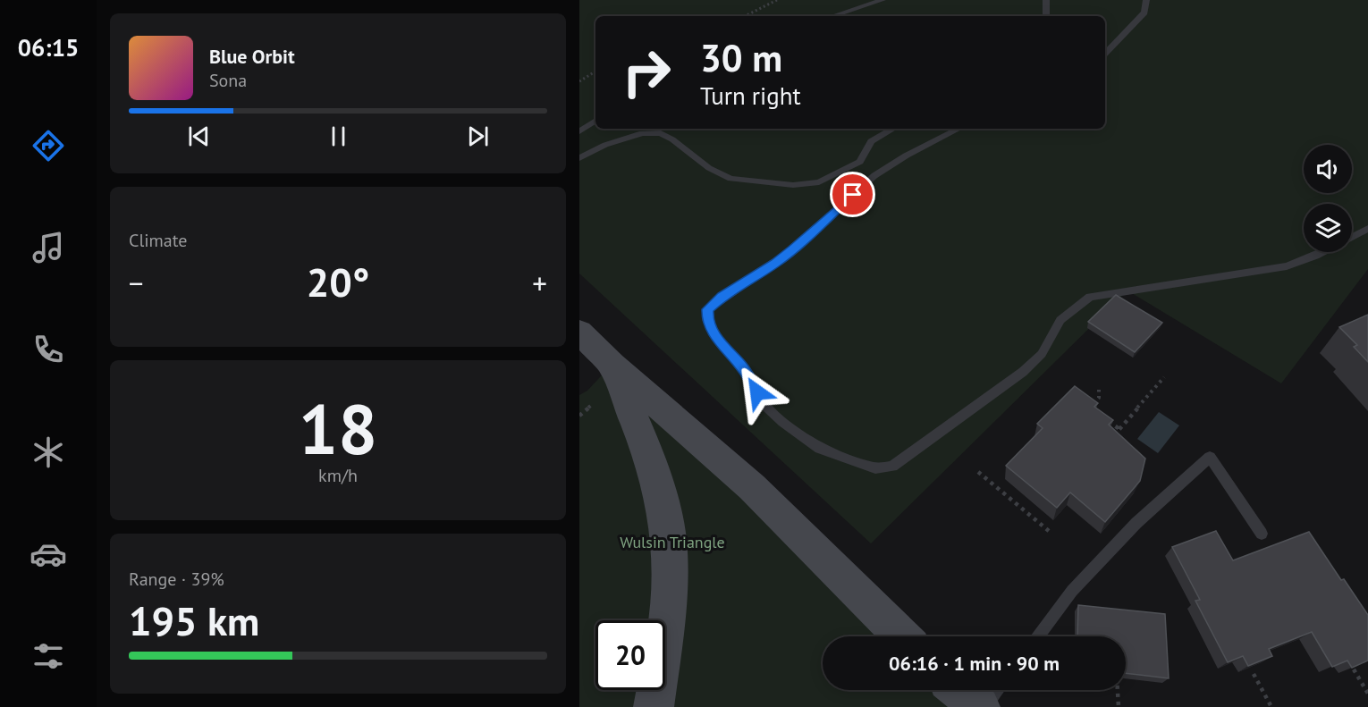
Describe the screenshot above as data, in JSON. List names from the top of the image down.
{
  "parks": ["Wulsin Triangle"],
  "page": {
    "tabs": "06:15",
    "turn": ["30 m", "Turn right"],
    "song": ["Blue Orbit", "Sona"],
    "tile": [
      "Climate",
      ["18", "km/h"],
      ["Range · 39%", "195 km"]
    ],
    "heat": ["−", "20°", "+"],
    "limit": "20",
    "trip": "06:16 · 1 min · 90 m"
  }
}
